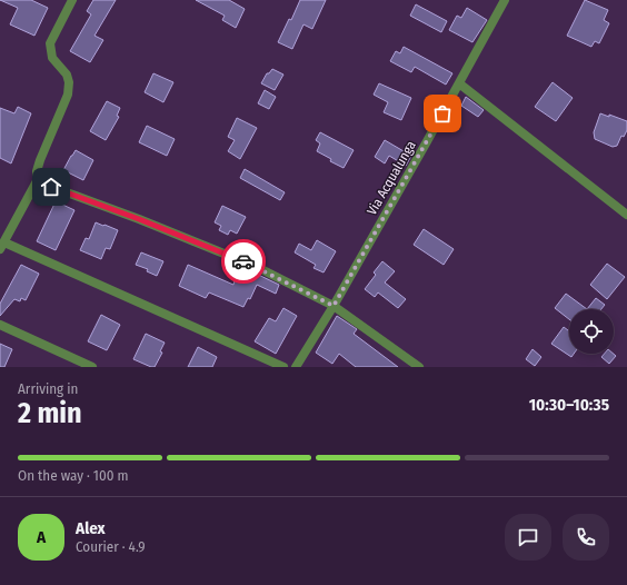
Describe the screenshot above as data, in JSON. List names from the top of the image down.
{
  "streets": {
    "street": ["Via Acqualunga"]
  },
  "page": {
    "heading": ["2 min", "Arriving in", "10:30–10:35"],
    "panel": ["Alex", "Courier · 4.9"],
    "bar": "On the way · 100 m",
    "round": "A"
  }
}
